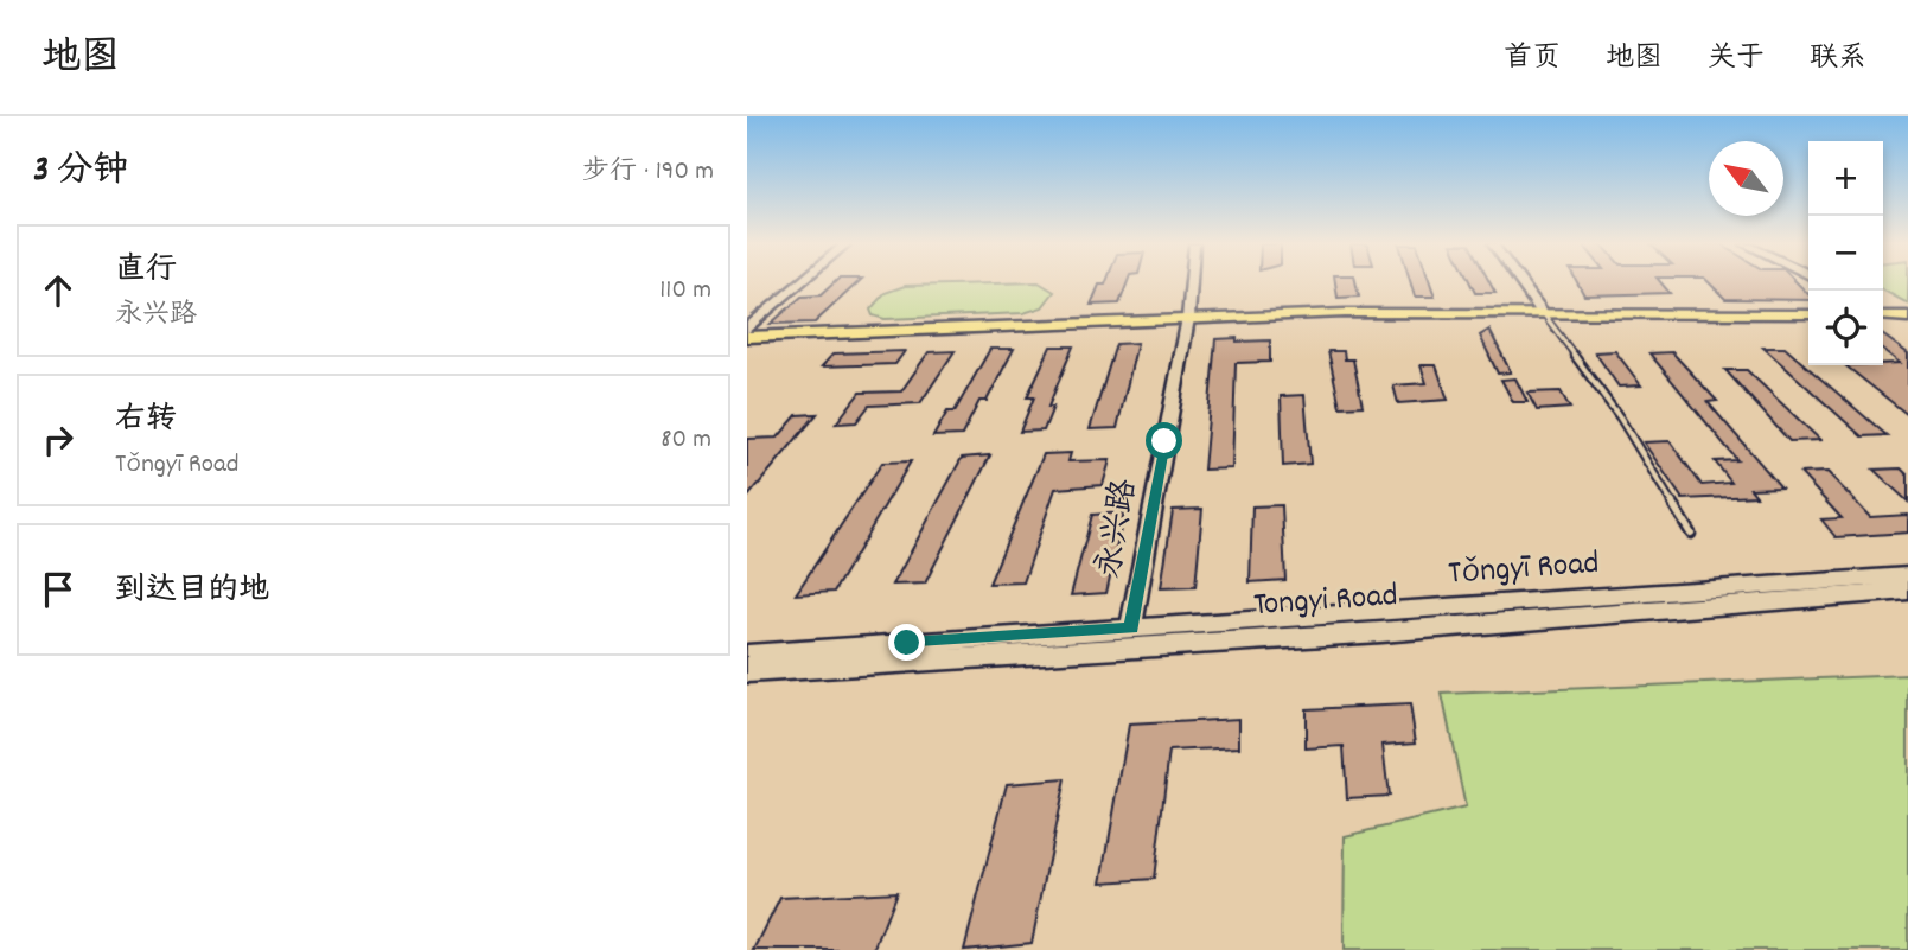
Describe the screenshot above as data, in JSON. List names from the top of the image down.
{
  "streets": {
    "main road": ["永兴路", "Tǒngyī Road", "Tongyi Road"]
  },
  "crossings": [
    ["永兴路", "Tǒngyī Road"]
  ],
  "north": "top left",
  "page": {
    "header": "地图",
    "nav": [
      "首页",
      "地图",
      "关于",
      "联系"
    ],
    "heading": ["3 分钟", "步行 · 190 m"],
    "map_buttons": ["+", "−"],
    "list": [
      ["直行", "永兴路", "110 m"],
      ["右转", "Tǒngyī Road", "80 m"],
      "到达目的地"
    ]
  }
}
